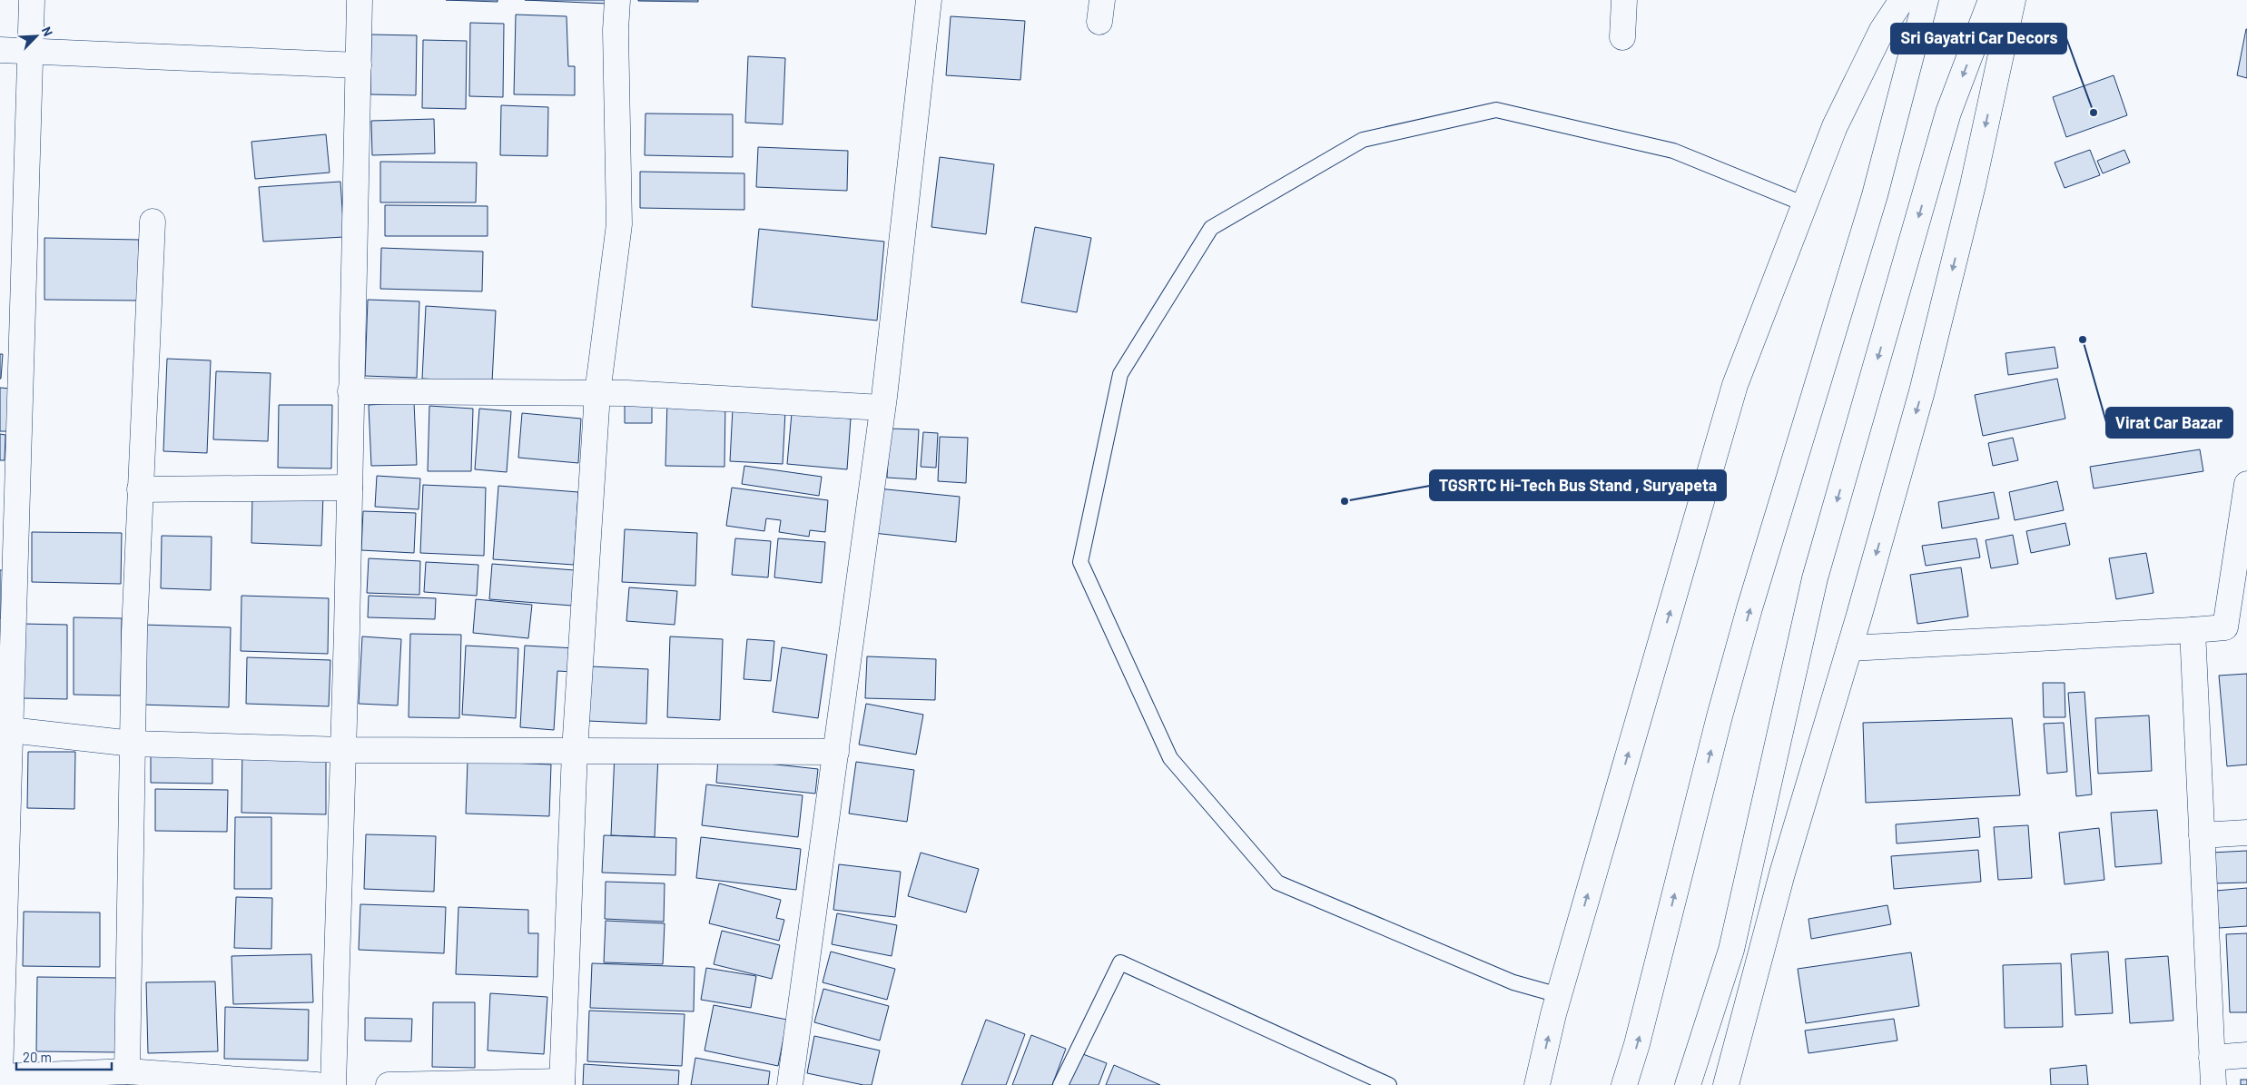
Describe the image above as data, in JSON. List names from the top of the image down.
{
  "places": ["Sri Gayatri Car Decors", "Virat Car Bazar", "TGSRTC Hi-Tech Bus Stand , Suryapeta"],
  "scale_bar": "20 m",
  "north": "top right"
}
